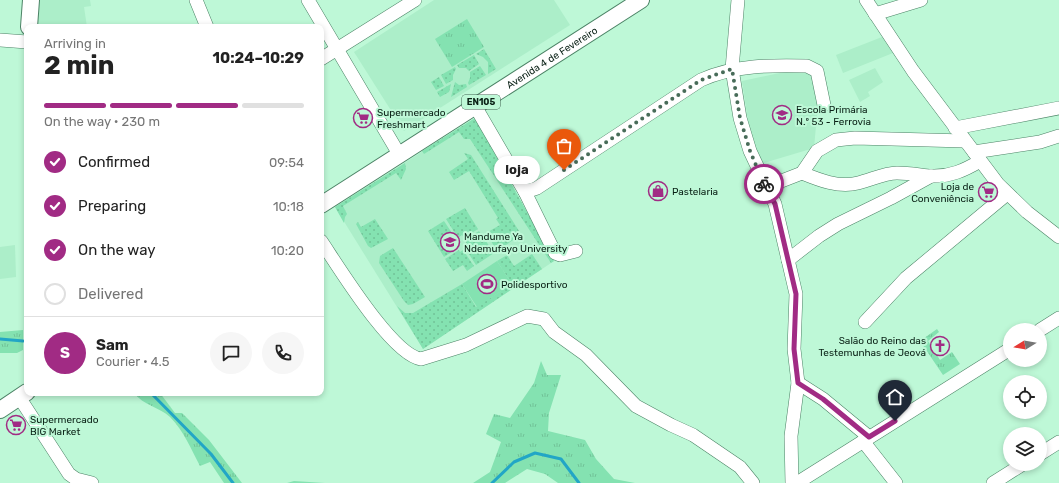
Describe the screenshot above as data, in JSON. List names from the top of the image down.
{
  "streets": {
    "main road": ["Avenida 4 de Fevereiro", "EN105"]
  },
  "places": {
    "school or university": ["Escola Primária N.º 53 - Ferrovia", "Mandume Ya Ndemufayo University"],
    "supermarket": ["Supermercado Freshmart", "Loja de Conveniência", "Supermercado BIG Market"],
    "other": ["loja"],
    "shop": ["Pastelaria"],
    "sports": ["Polidesportivo"],
    "church": ["Salão do Reino das Testemunhas de Jeová"]
  },
  "north": "left",
  "page": {
    "heading": ["2 min", "Arriving in", "10:24–10:29"],
    "panel": ["Sam", "Courier · 4.5"],
    "bar": "On the way · 230 m",
    "list": [
      ["Confirmed", "09:54"],
      ["Preparing", "10:18"],
      ["On the way", "10:20"],
      "Delivered"
    ],
    "bubble": "loja",
    "round": "S"
  }
}
